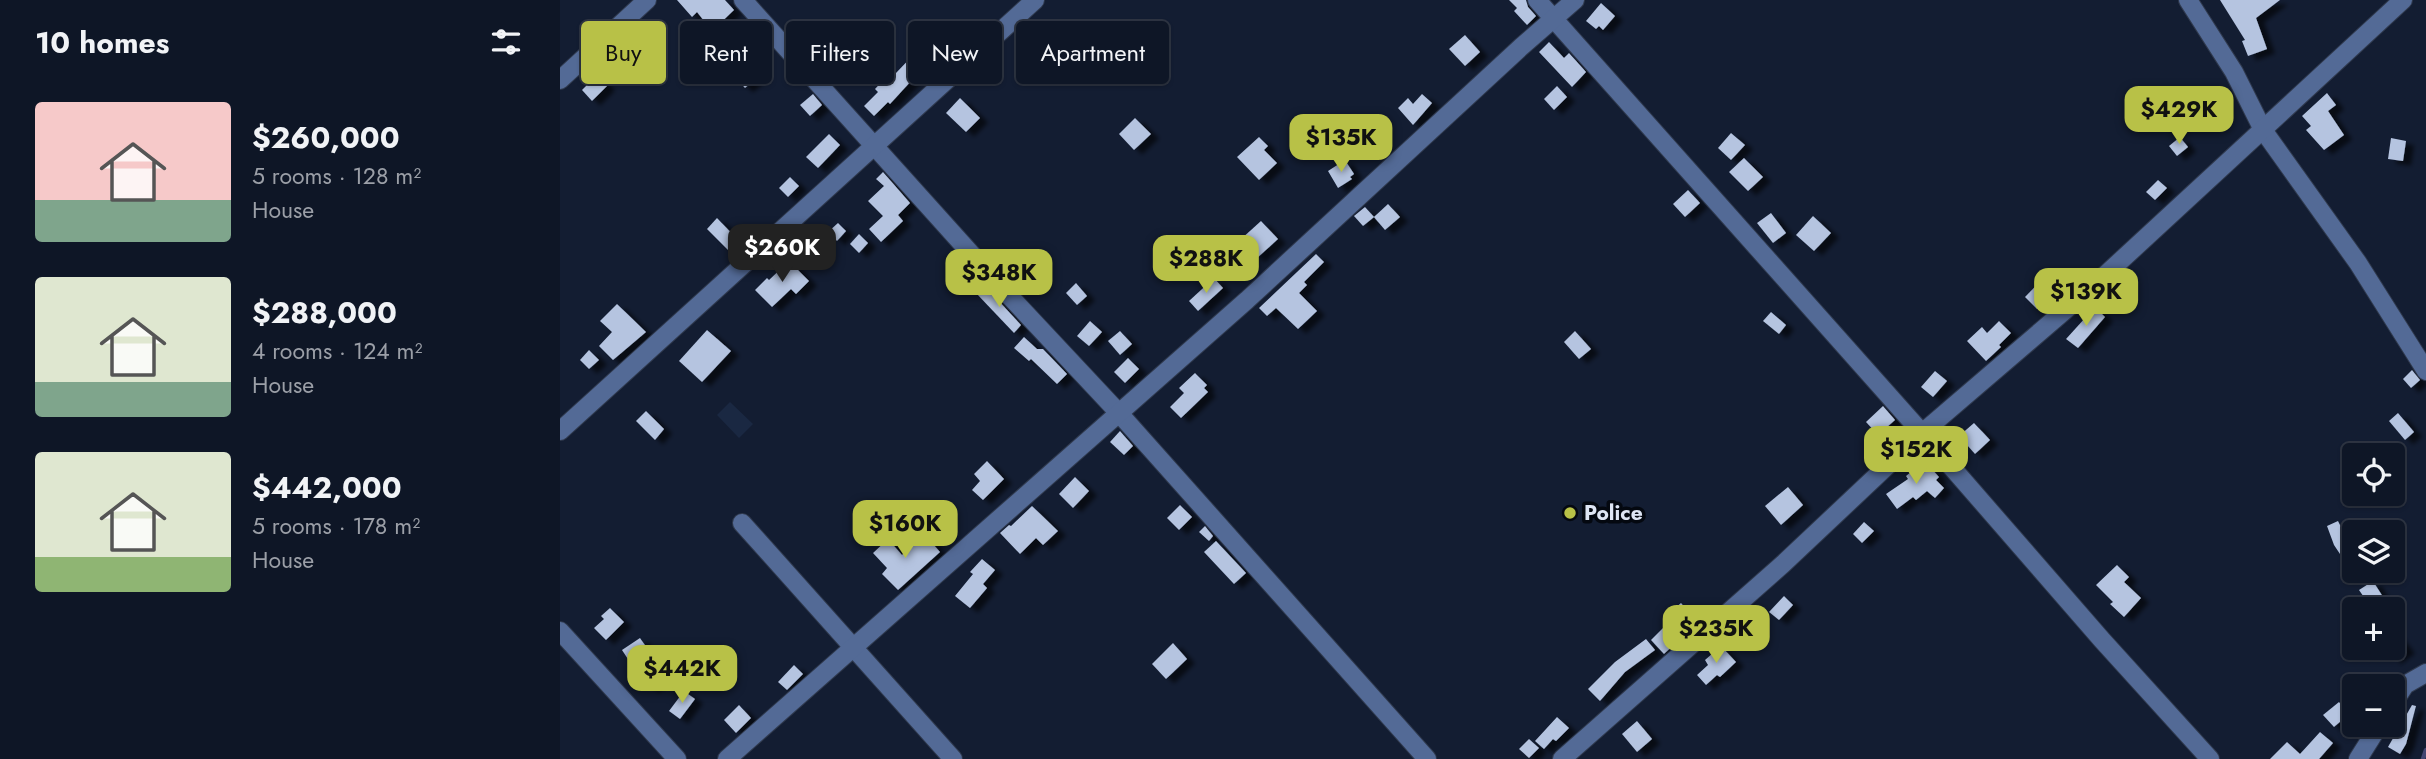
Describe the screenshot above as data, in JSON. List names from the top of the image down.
{
  "places": ["Police"],
  "page": {
    "heading": "10 homes",
    "chip": [
      "Buy",
      "Rent",
      "Filters",
      "New",
      "Apartment"
    ],
    "list": [
      {
        "name": "$260,000",
        "note": "5 rooms · 128 m² · House"
      },
      {
        "name": "$288,000",
        "note": "4 rooms · 124 m² · House"
      },
      {
        "name": "$442,000",
        "note": "5 rooms · 178 m² · House"
      }
    ],
    "price": [
      "$429K",
      "$135K",
      "$260K",
      "$288K",
      "$348K",
      "$139K",
      "$152K",
      "$160K",
      "$235K",
      "$442K"
    ],
    "map_buttons": ["+", "−"]
  }
}
